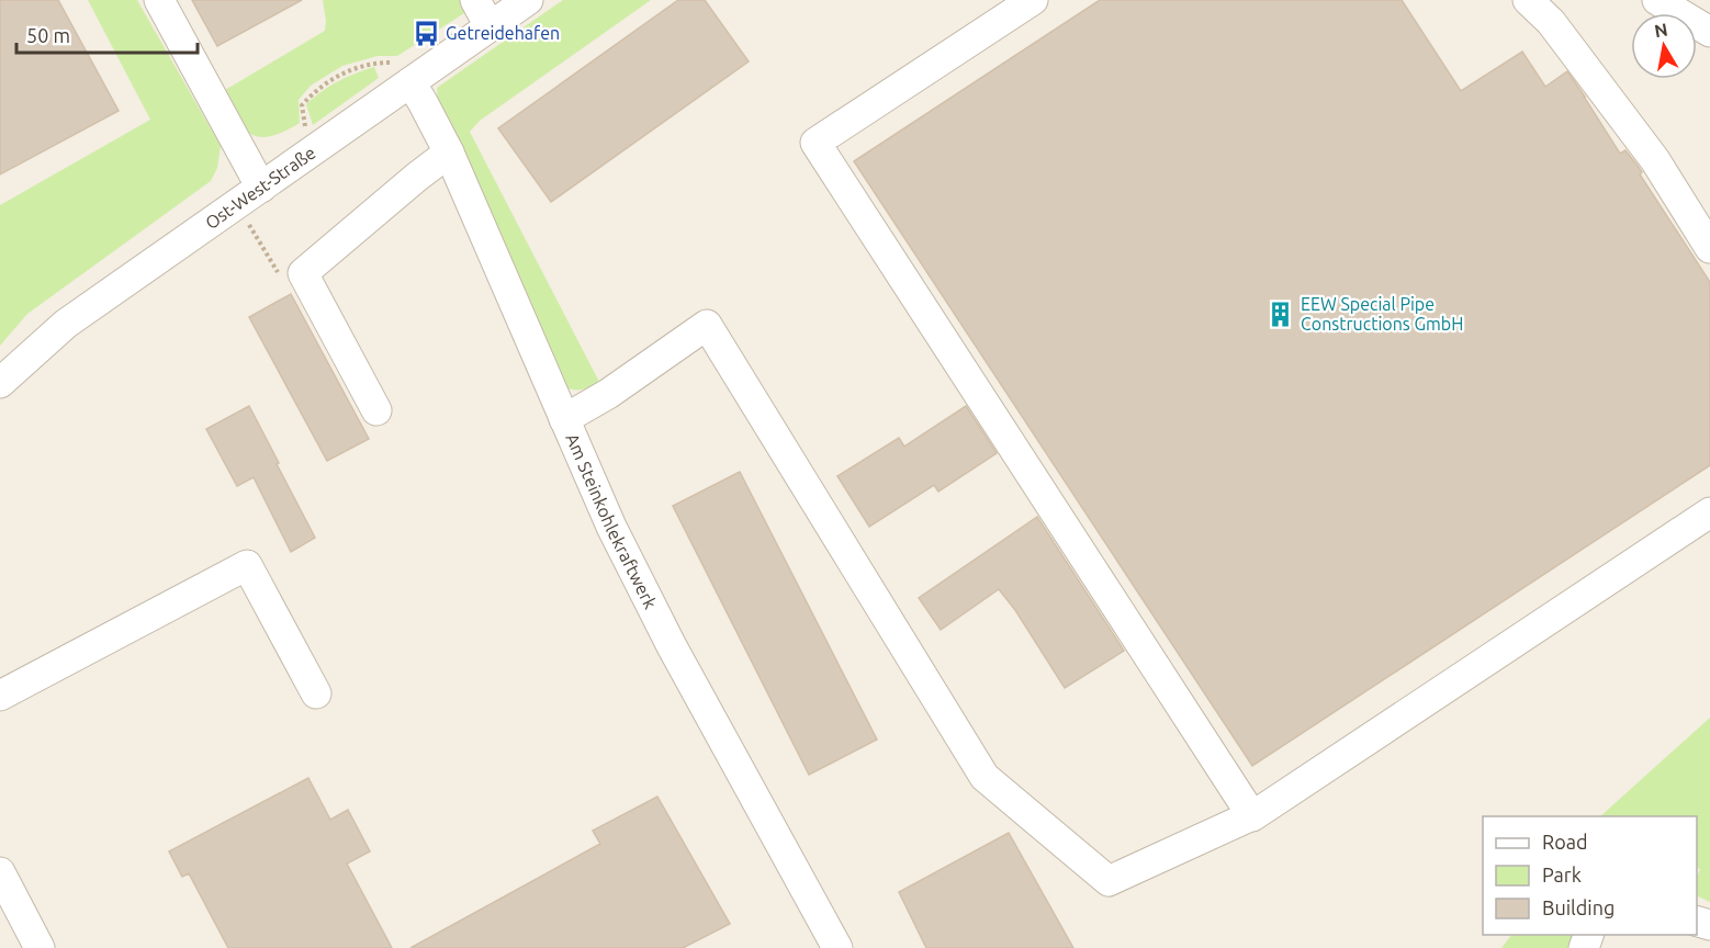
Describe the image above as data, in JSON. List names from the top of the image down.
{
  "streets": {
    "street": ["Ost-West-Straße", "Am Steinkohlekraftwerk"]
  },
  "crossings": [
    ["Ost-West-Straße", "Am Steinkohlekraftwerk"]
  ],
  "places": {
    "bus stop": ["Getreidehafen"],
    "building": ["EEW Special Pipe Constructions GmbH"]
  },
  "legend": ["Road", "Park", "Building"],
  "scale_bar": "50 m",
  "north": "top"
}
